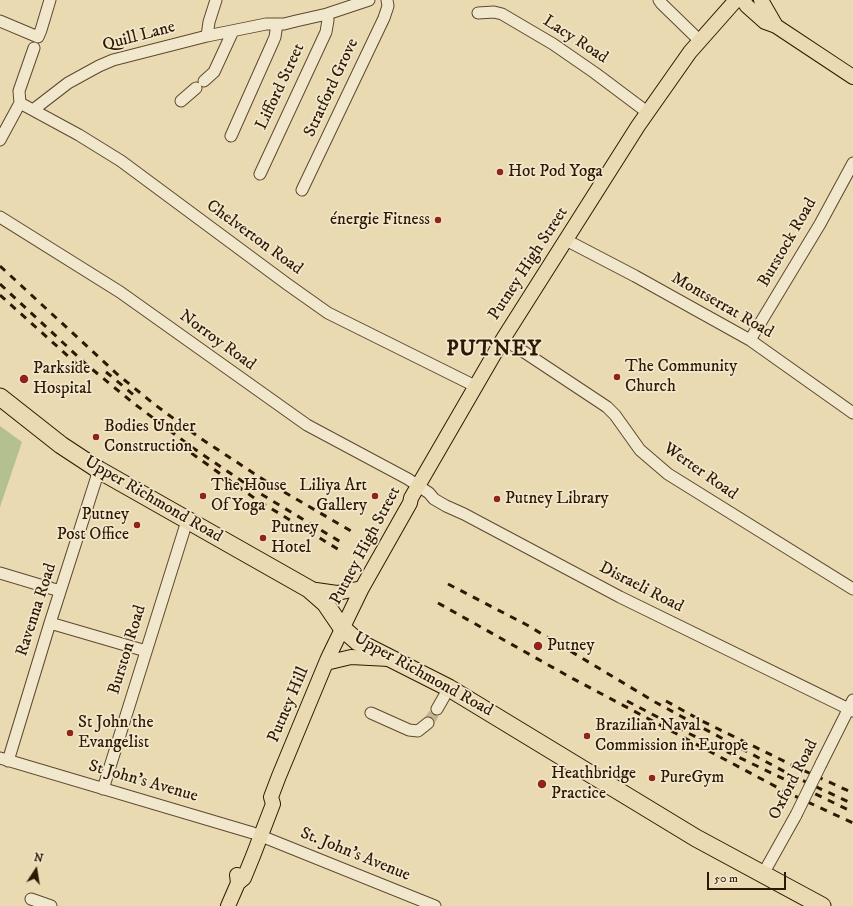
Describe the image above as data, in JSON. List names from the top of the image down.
{
  "streets": {
    "highway": ["Upper Richmond Road"],
    "main road": ["Putney High Street", "Putney Hill"],
    "street": [
      "Quill Lane",
      "Lacy Road",
      "Lifford Street",
      "Stratford Grove",
      "Chelverton Road",
      "Burstock Road",
      "Montserrat Road",
      "Norroy Road",
      "Werter Road",
      "Disraeli Road",
      "Ravenna Road",
      "Burston Road",
      "Oxford Road",
      "St John's Avenue",
      "St. John's Avenue"
    ]
  },
  "crossings": [
    ["Quill Lane", "Lifford Street"],
    ["Quill Lane", "Chelverton Road"],
    ["Lacy Road", "Putney High Street"],
    ["Chelverton Road", "Putney High Street"],
    ["Burstock Road", "Montserrat Road"],
    ["Putney High Street", "Montserrat Road"],
    ["Putney High Street", "Norroy Road"],
    ["Putney High Street", "Werter Road"],
    ["Putney High Street", "Upper Richmond Road"],
    ["Putney High Street", "Disraeli Road"],
    ["Putney High Street", "Putney Hill"],
    ["Norroy Road", "Disraeli Road"],
    ["Upper Richmond Road", "Ravenna Road"],
    ["Upper Richmond Road", "Burston Road"],
    ["Upper Richmond Road", "Putney Hill"],
    ["Upper Richmond Road", "Oxford Road"],
    ["Disraeli Road", "Oxford Road"],
    ["Ravenna Road", "St John's Avenue"],
    ["Burston Road", "St John's Avenue"],
    ["Putney Hill", "St John's Avenue"],
    ["Putney Hill", "St. John's Avenue"],
    ["St John's Avenue", "St. John's Avenue"]
  ],
  "districts": ["PUTNEY"],
  "places": [
    "Hot Pod Yoga",
    "énergie Fitness",
    "The Community Church",
    "Parkside Hospital",
    "Bodies Under Construction",
    "The House Of Yoga",
    "Liliya Art Gallery",
    "Putney Library",
    "Putney Post Office",
    "Putney Hotel",
    "Putney",
    "St John the Evangelist",
    "Brazilian Naval Commission in Europe",
    "PureGym",
    "Heathbridge Practice"
  ],
  "scale_bar": "50 m",
  "north": "top"
}
